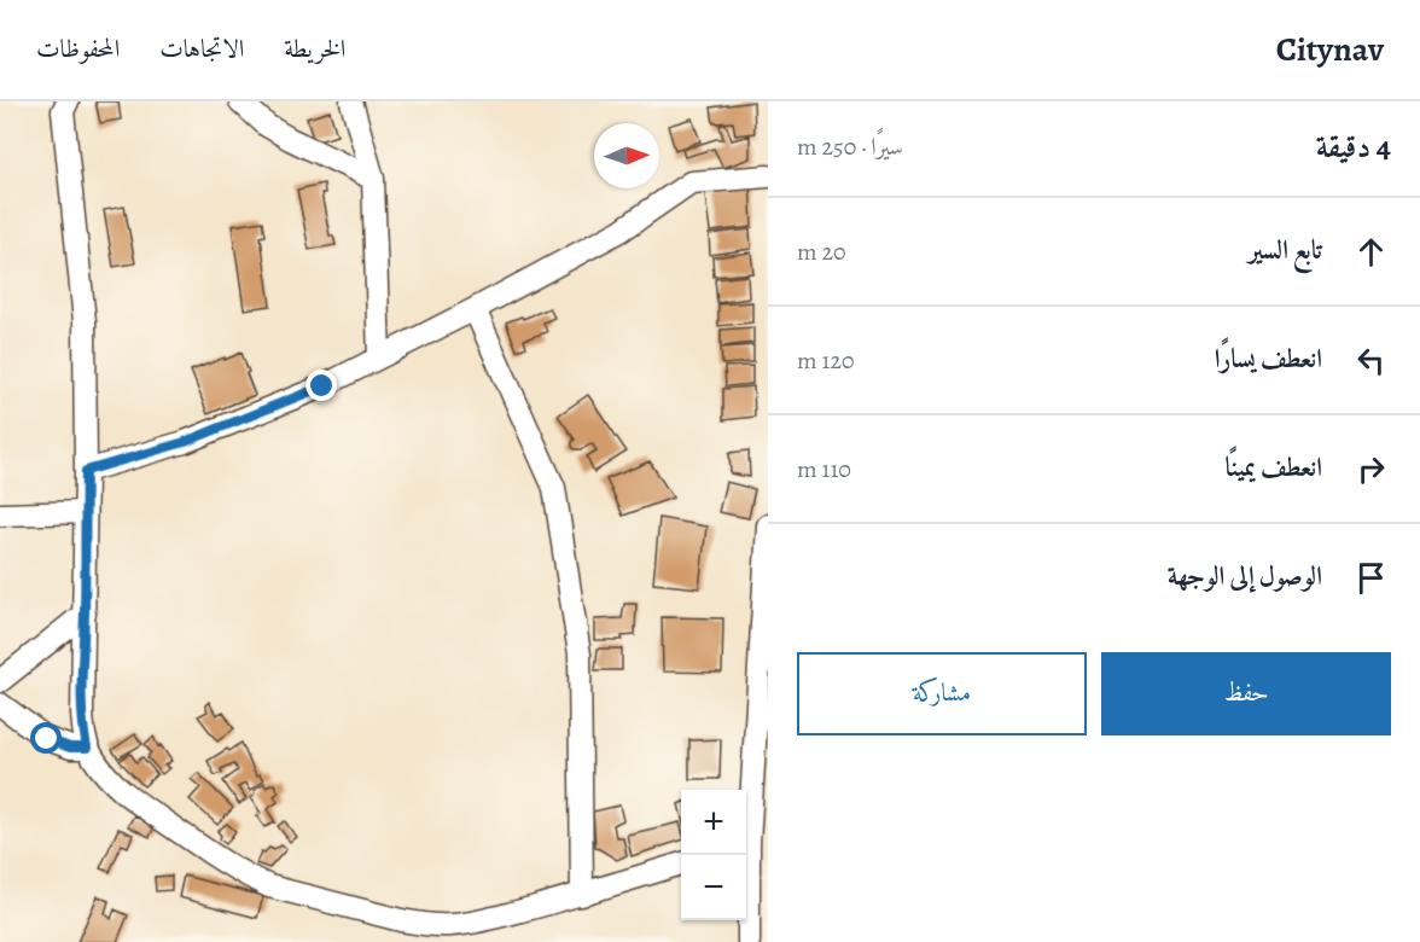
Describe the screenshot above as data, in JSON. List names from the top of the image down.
{
  "north": "right",
  "page": {
    "header": "Citynav",
    "nav": ["الخريطة", "الاتجاهات", "المحفوظات"],
    "heading": ["4 دقيقة", "سيرًا · 250 m"],
    "list": [
      ["تابع السير", "20 m"],
      ["انعطف يسارًا", "120 m"],
      ["انعطف يمينًا", "110 m"],
      "الوصول إلى الوجهة"
    ],
    "buttons": ["حفظ", "مشاركة"],
    "map_buttons": ["+", "−"]
  }
}
